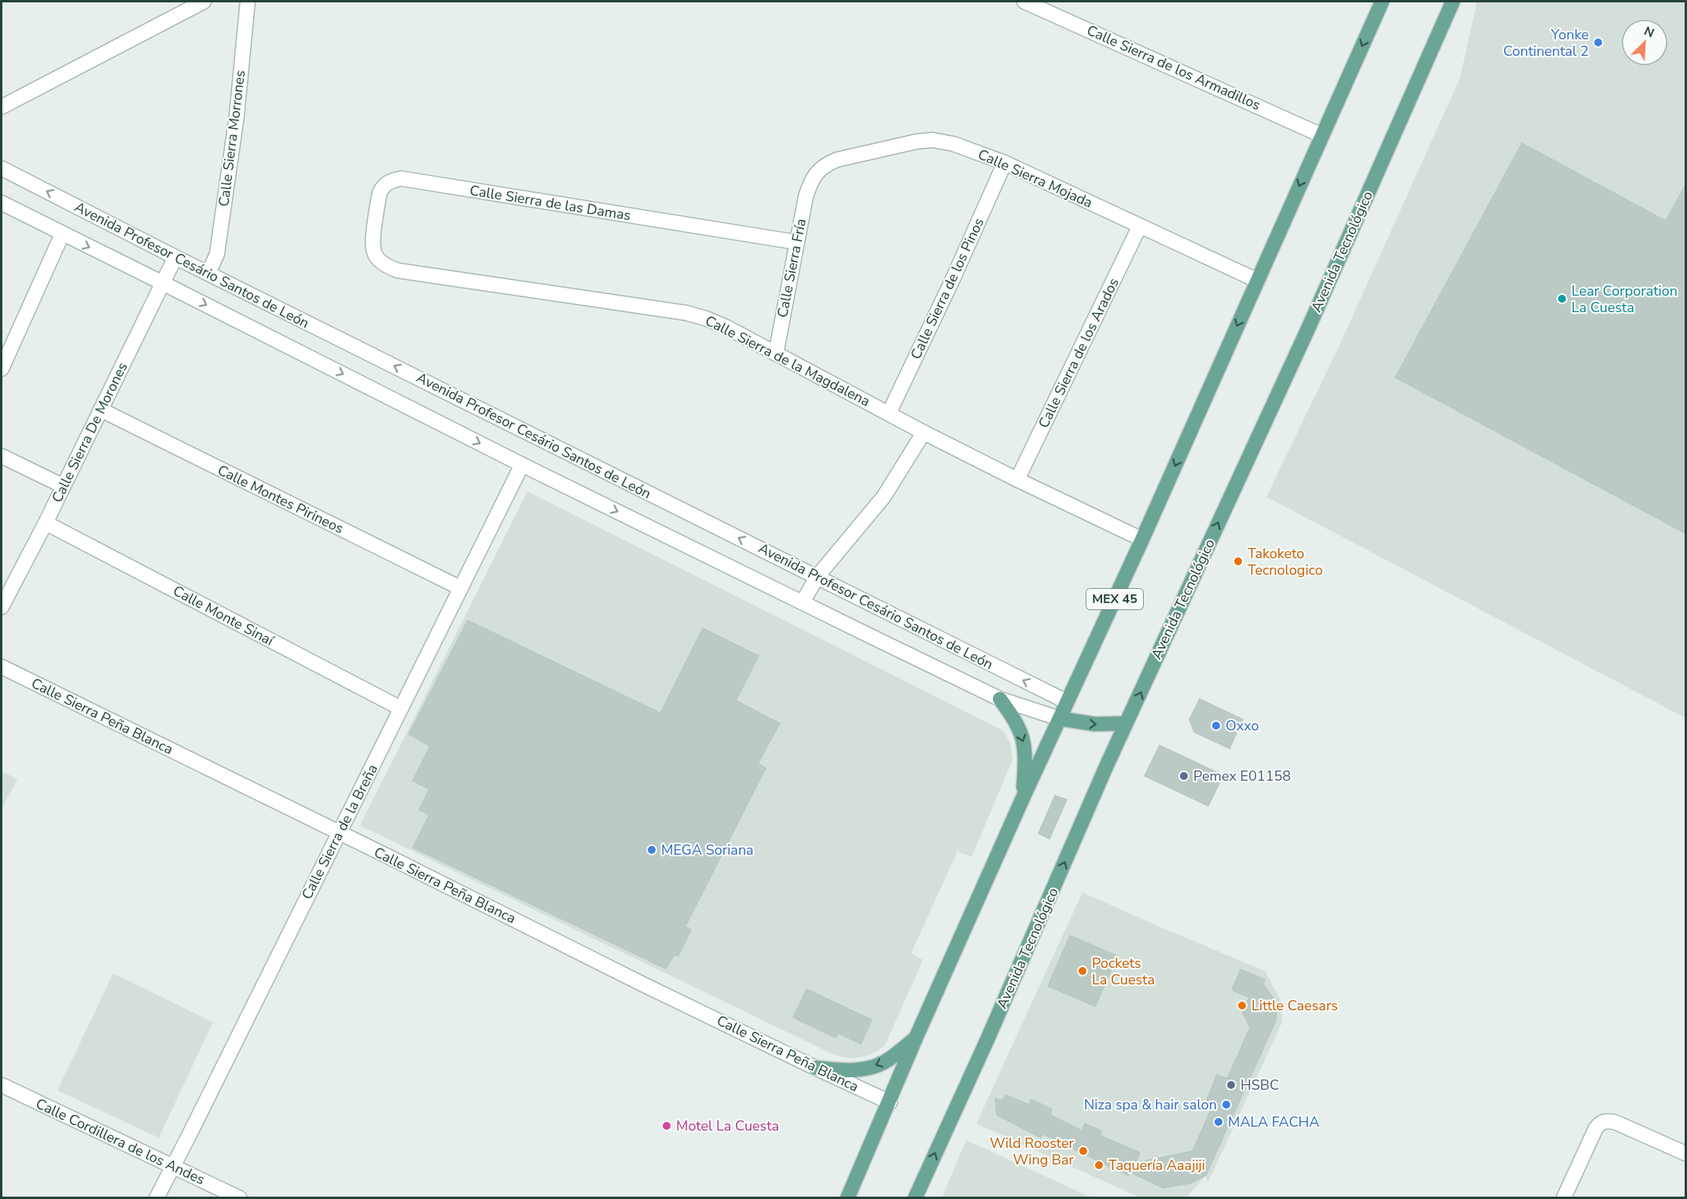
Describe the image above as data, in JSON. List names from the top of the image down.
{
  "streets": {
    "main road": ["Avenida Tecnológico", "MEX 45"],
    "street": [
      "Calle Sierra de los Armadillos",
      "Calle Sierra Morrones",
      "Calle Sierra Mojada",
      "Calle Sierra de las Damas",
      "Avenida Profesor Cesário Santos de León",
      "Calle Sierra Fría",
      "Calle Sierra de los Pinos",
      "Calle Sierra de los Arados",
      "Calle Sierra de la Magdalena",
      "Calle Sierra De Morones",
      "Calle Montes Pirineos",
      "Calle Monte Sinaí",
      "Calle Sierra Peña Blanca",
      "Calle Sierra de la Breña",
      "Calle Cordillera de los Andes"
    ]
  },
  "crossings": [
    ["Calle Sierra de los Armadillos", "MEX 45"],
    ["Calle Sierra Morrones", "Avenida Profesor Cesário Santos de León"],
    ["Calle Sierra Mojada", "Calle Sierra Fría"],
    ["Calle Sierra Mojada", "Calle Sierra de los Pinos"],
    ["Calle Sierra Mojada", "Calle Sierra de los Arados"],
    ["Calle Sierra Mojada", "MEX 45"],
    ["Calle Sierra de las Damas", "Calle Sierra Fría"],
    ["Calle Sierra de las Damas", "Calle Sierra de la Magdalena"],
    ["Avenida Profesor Cesário Santos de León", "Calle Sierra De Morones"],
    ["Avenida Profesor Cesário Santos de León", "MEX 45"],
    ["Avenida Profesor Cesário Santos de León", "Calle Sierra de la Breña"],
    ["Calle Sierra Fría", "Calle Sierra de la Magdalena"],
    ["Calle Sierra de los Pinos", "Calle Sierra de la Magdalena"],
    ["Calle Sierra de los Arados", "Calle Sierra de la Magdalena"],
    ["Calle Sierra de la Magdalena", "MEX 45"],
    ["Calle Sierra De Morones", "Calle Montes Pirineos"],
    ["Calle Sierra De Morones", "Calle Monte Sinaí"],
    ["Calle Montes Pirineos", "Calle Sierra de la Breña"],
    ["MEX 45", "Calle Sierra Peña Blanca"],
    ["Calle Monte Sinaí", "Calle Sierra de la Breña"],
    ["Calle Sierra Peña Blanca", "Calle Sierra de la Breña"],
    ["Calle Sierra de la Breña", "Calle Cordillera de los Andes"]
  ],
  "places": [
    "Yonke Continental 2",
    "Lear Corporation La Cuesta",
    "Takoketo Tecnologico",
    "Oxxo",
    "Pemex E01158",
    "MEGA Soriana",
    "Pockets La Cuesta",
    "Little Caesars",
    "HSBC",
    "Niza spa & hair salon",
    "MALA FACHA",
    "Motel La Cuesta",
    "Wild Rooster Wing Bar",
    "Taquería Aaajiji"
  ],
  "north": "top right"
}
